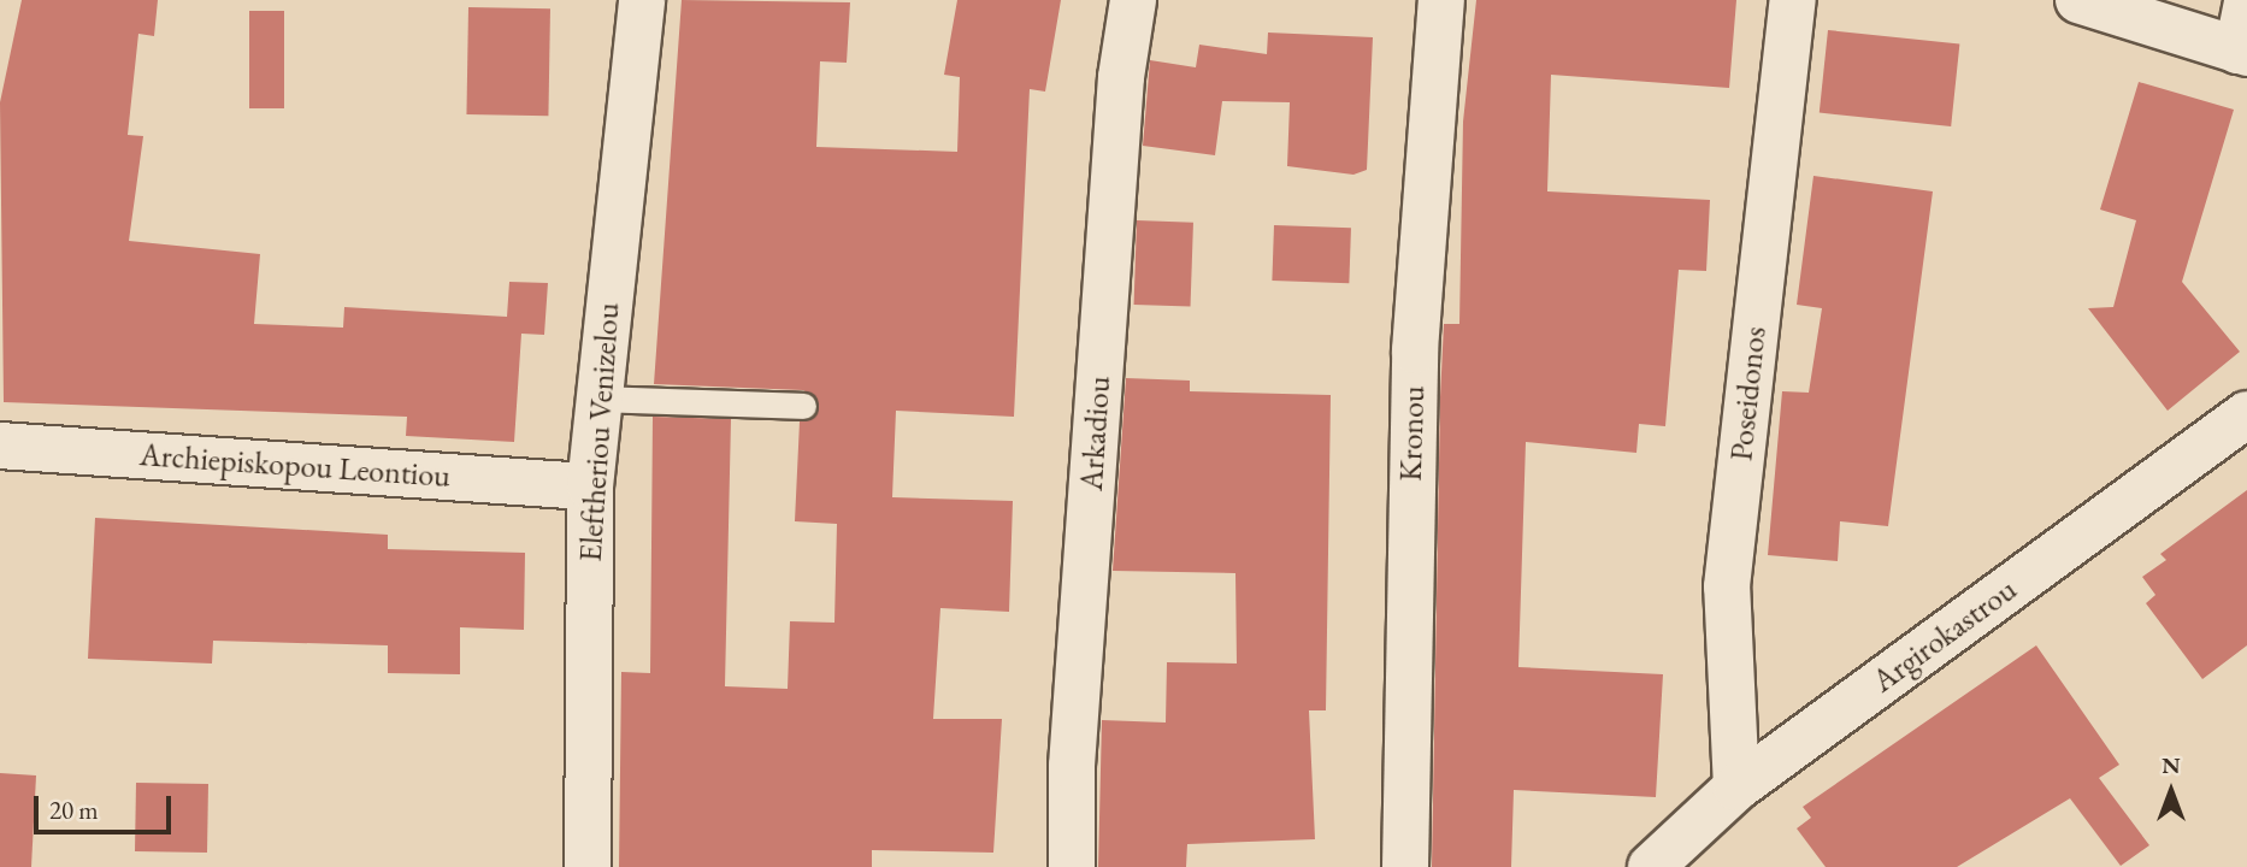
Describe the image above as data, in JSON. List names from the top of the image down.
{
  "streets": {
    "street": [
      "Poseidonos",
      "Eleftheriou Venizelou",
      "Arkadiou",
      "Kronou",
      "Archiepiskopou Leontiou",
      "Argirokastrou"
    ]
  },
  "crossings": [
    ["Poseidonos", "Argirokastrou"],
    ["Eleftheriou Venizelou", "Archiepiskopou Leontiou"]
  ],
  "scale_bar": "20 m",
  "north": "top"
}
